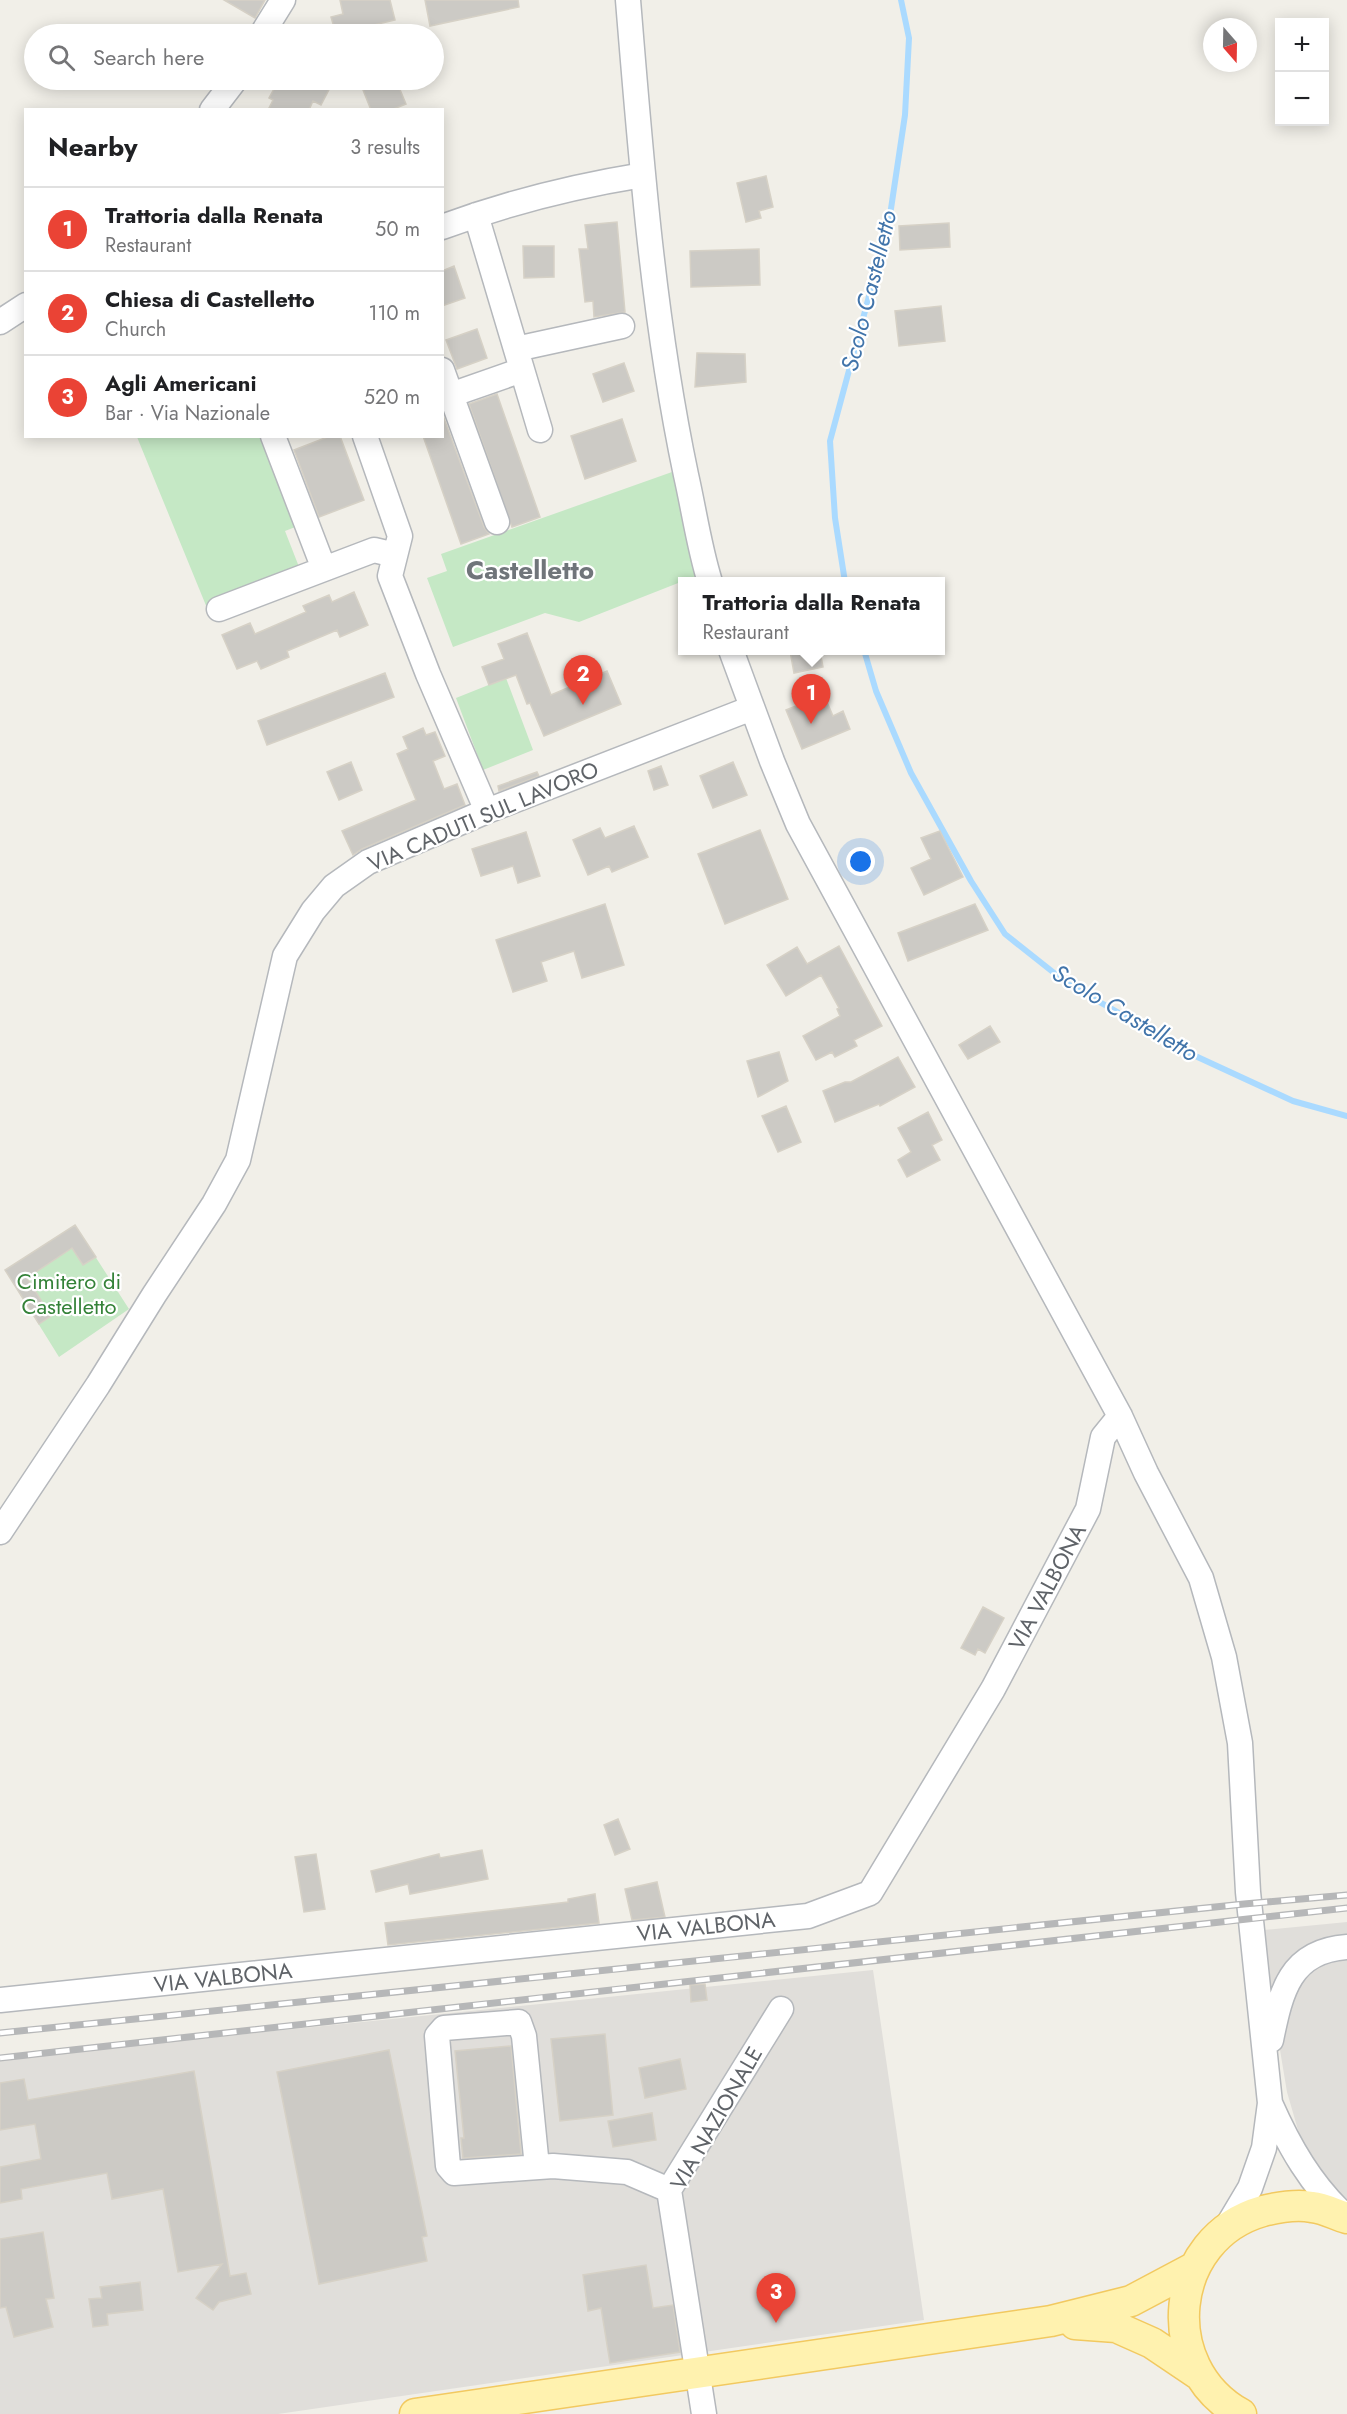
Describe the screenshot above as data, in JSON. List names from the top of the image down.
{
  "streets": {
    "street": ["VIA CADUTI SUL LAVORO", "VIA VALBONA", "VIA NAZIONALE"]
  },
  "districts": ["Castelletto"],
  "water": ["Scolo Castelletto"],
  "parks": ["Cimitero di Castelletto"],
  "north": "bottom",
  "page": {
    "map_buttons": ["+", "−"],
    "search": "Search here",
    "heading": ["Nearby", "3 results"],
    "list": [
      {
        "mark": "1",
        "name": "Trattoria dalla Renata",
        "note": "Restaurant",
        "value": "50 m"
      },
      {
        "mark": "2",
        "name": "Chiesa di Castelletto",
        "note": "Church",
        "value": "110 m"
      },
      {
        "mark": "3",
        "name": "Agli Americani",
        "note": "Bar · Via Nazionale",
        "value": "520 m"
      }
    ],
    "popup": ["Trattoria dalla Renata", "Restaurant"],
    "pins": ["2", "1", "3"]
  }
}
